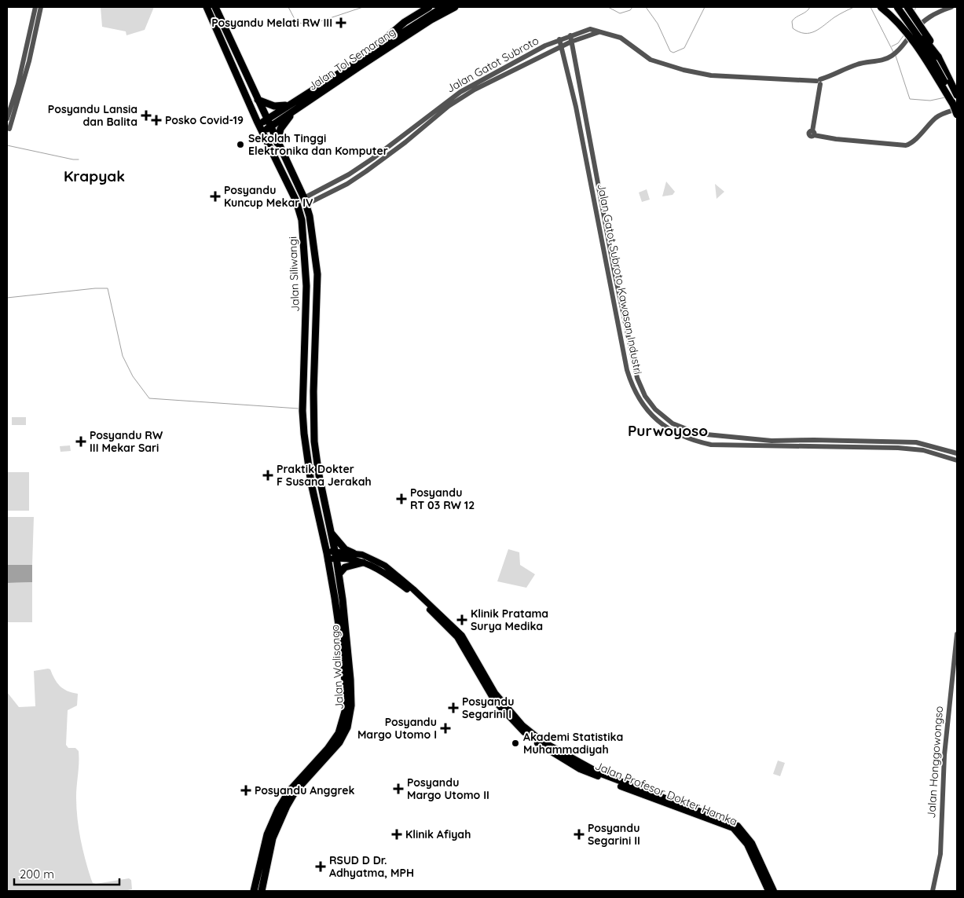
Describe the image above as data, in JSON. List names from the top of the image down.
{
  "streets": {
    "highway": ["Jalan Tol Semarang", "Jalan Siliwangi", "Jalan Walisongo"],
    "main road": ["Jalan Profesor Dokter Hamka"],
    "street": ["Jalan Gatot Subroto", "Jalan Gatot Subroto Kawasan Industri", "Jalan Honggowongso"]
  },
  "crossings": [
    ["Jalan Tol Semarang", "Jalan Siliwangi"],
    ["Jalan Gatot Subroto", "Jalan Siliwangi"],
    ["Jalan Gatot Subroto", "Jalan Gatot Subroto Kawasan Industri"],
    ["Jalan Siliwangi", "Jalan Walisongo"],
    ["Jalan Siliwangi", "Jalan Profesor Dokter Hamka"],
    ["Jalan Walisongo", "Jalan Profesor Dokter Hamka"]
  ],
  "districts": ["Krapyak", "Purwoyoso"],
  "places": {
    "health": [
      "Posyandu Melati RW III",
      "Posyandu Lansia dan Balita",
      "Posko Covid-19",
      "Posyandu Kuncup Mekar IV",
      "Posyandu RW III Mekar Sari",
      "Praktik Dokter F Susana Jerakah",
      "Posyandu RT 03 RW 12",
      "Klinik Pratama Surya Medika",
      "Posyandu Segarini I",
      "Posyandu Margo Utomo I",
      "Posyandu Margo Utomo II",
      "Posyandu Anggrek",
      "Klinik Afiyah",
      "Posyandu Segarini II",
      "RSUD D Dr. Adhyatma, MPH"
    ],
    "other": ["Sekolah Tinggi Elektronika dan Komputer", "Akademi Statistika Muhammadiyah"]
  },
  "scale_bar": "200 m"
}
